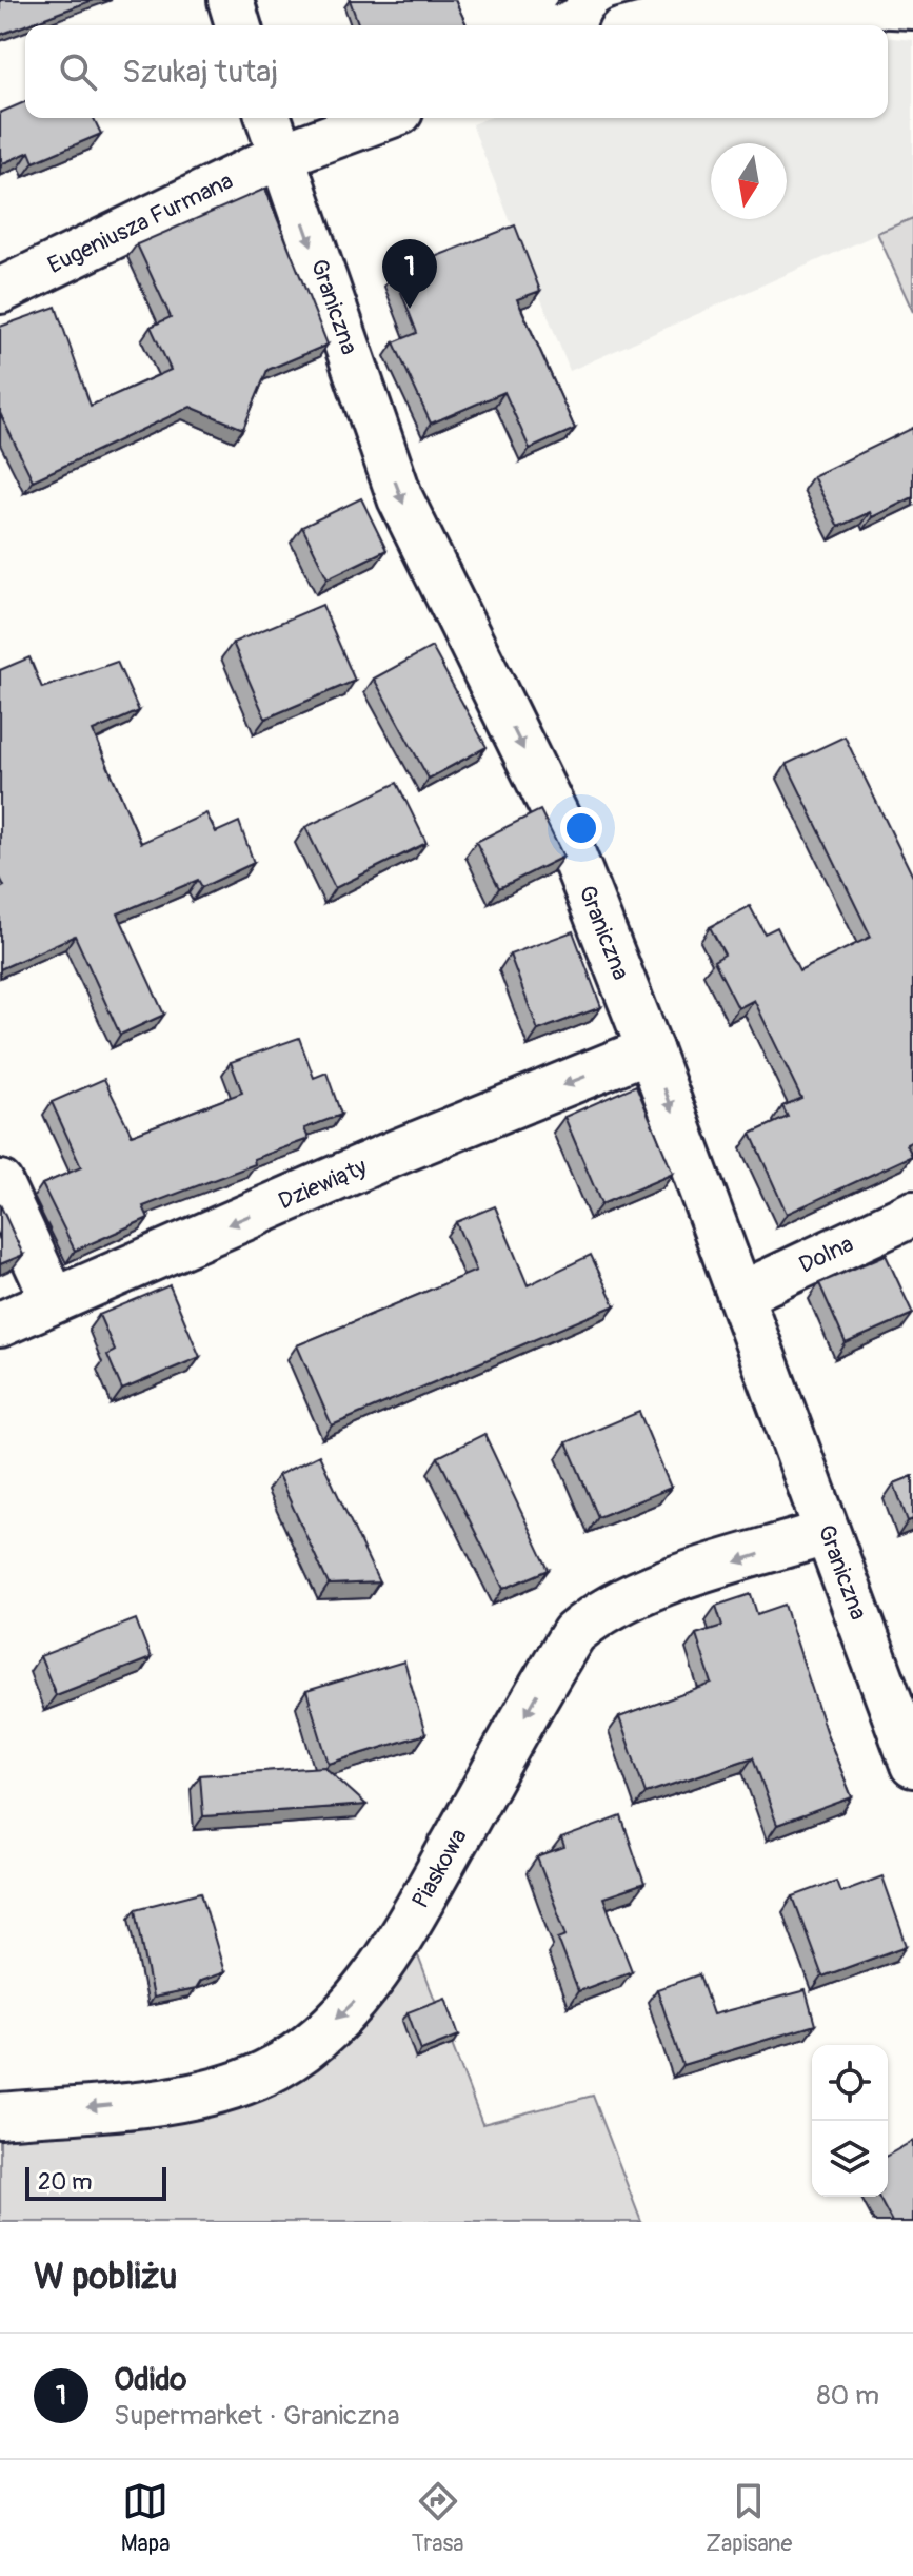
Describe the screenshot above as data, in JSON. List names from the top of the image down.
{
  "streets": {
    "street": [
      "Eugeniusza Furmana",
      "Graniczna",
      "Dziewiąty",
      "Dolna",
      "Piaskowa"
    ]
  },
  "crossings": [
    ["Eugeniusza Furmana", "Graniczna"],
    ["Graniczna", "Dziewiąty"],
    ["Graniczna", "Dolna"],
    ["Graniczna", "Piaskowa"]
  ],
  "one_way": ["Graniczna", "Dziewiąty", "Piaskowa"],
  "scale_bar": "20 m",
  "north": "bottom",
  "page": {
    "search": "Szukaj tutaj",
    "pins": "1",
    "scale": "20 m",
    "heading": "W pobliżu",
    "list": [
      {
        "mark": "1",
        "name": "Odido",
        "note": "Supermarket · Graniczna",
        "value": "80 m"
      }
    ],
    "nav": ["Mapa", "Trasa", "Zapisane"]
  }
}
